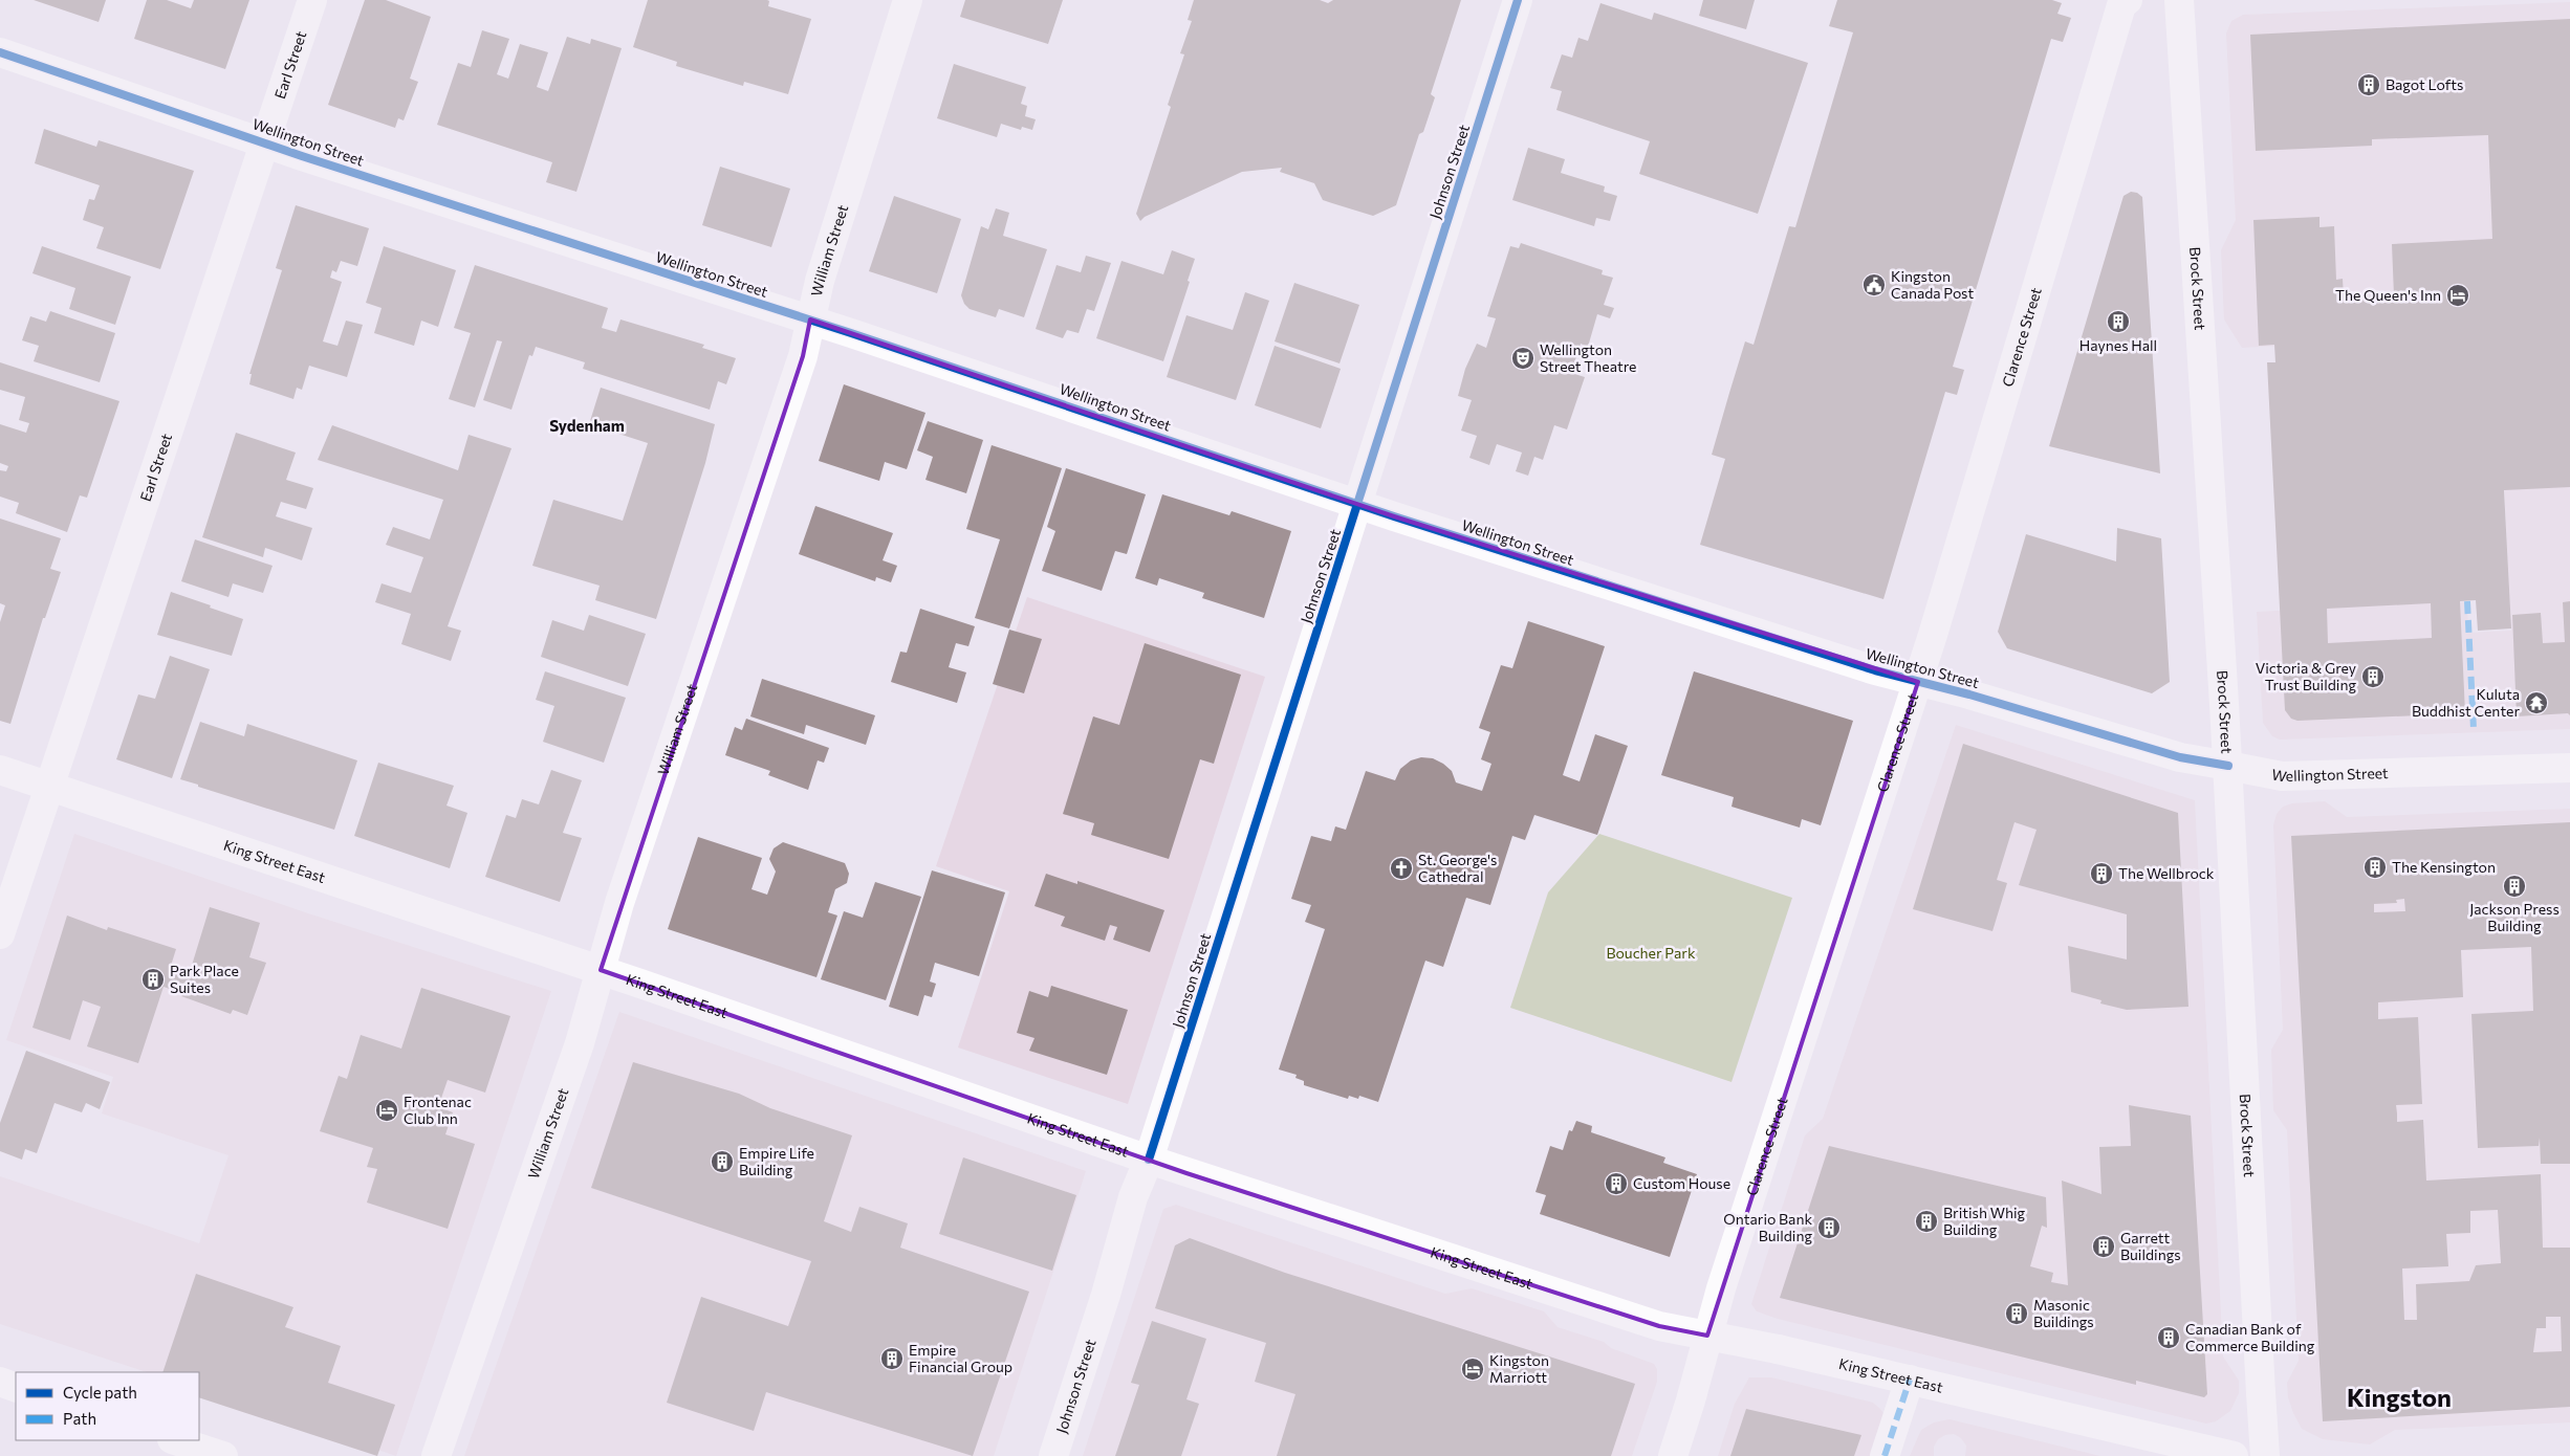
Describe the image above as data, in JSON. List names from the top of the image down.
{
  "streets": {
    "street": [
      "Earl Street",
      "Wellington Street",
      "Johnson Street",
      "William Street",
      "Brock Street",
      "Clarence Street",
      "King Street East"
    ]
  },
  "crossings": [
    ["Earl Street", "Wellington Street"],
    ["Earl Street", "King Street East"],
    ["Wellington Street", "Johnson Street"],
    ["Wellington Street", "William Street"],
    ["Wellington Street", "Brock Street"],
    ["Wellington Street", "Clarence Street"],
    ["Johnson Street", "King Street East"],
    ["William Street", "King Street East"],
    ["Clarence Street", "King Street East"]
  ],
  "districts": ["Sydenham", "Kingston"],
  "parks": ["Boucher Park"],
  "places": {
    "building": [
      "Bagot Lofts",
      "Haynes Hall",
      "Victoria & Grey Trust Building",
      "The Kensington",
      "The Wellbrock",
      "Jackson Press Building",
      "Park Place Suites",
      "Empire Life Building",
      "Custom House",
      "British Whig Building",
      "Ontario Bank Building",
      "Garrett Buildings",
      "Masonic Buildings",
      "Canadian Bank of Commerce Building",
      "Empire Financial Group"
    ],
    "public building": ["Kingston Canada Post"],
    "hotel": ["The Queen's Inn", "Frontenac Club Inn", "Kingston Marriott"],
    "theatre": ["Wellington Street Theatre"],
    "temple": ["Kuluta Buddhist Center"],
    "church": ["St. George's Cathedral"]
  },
  "legend": ["Cycle path", "Path"]
}
